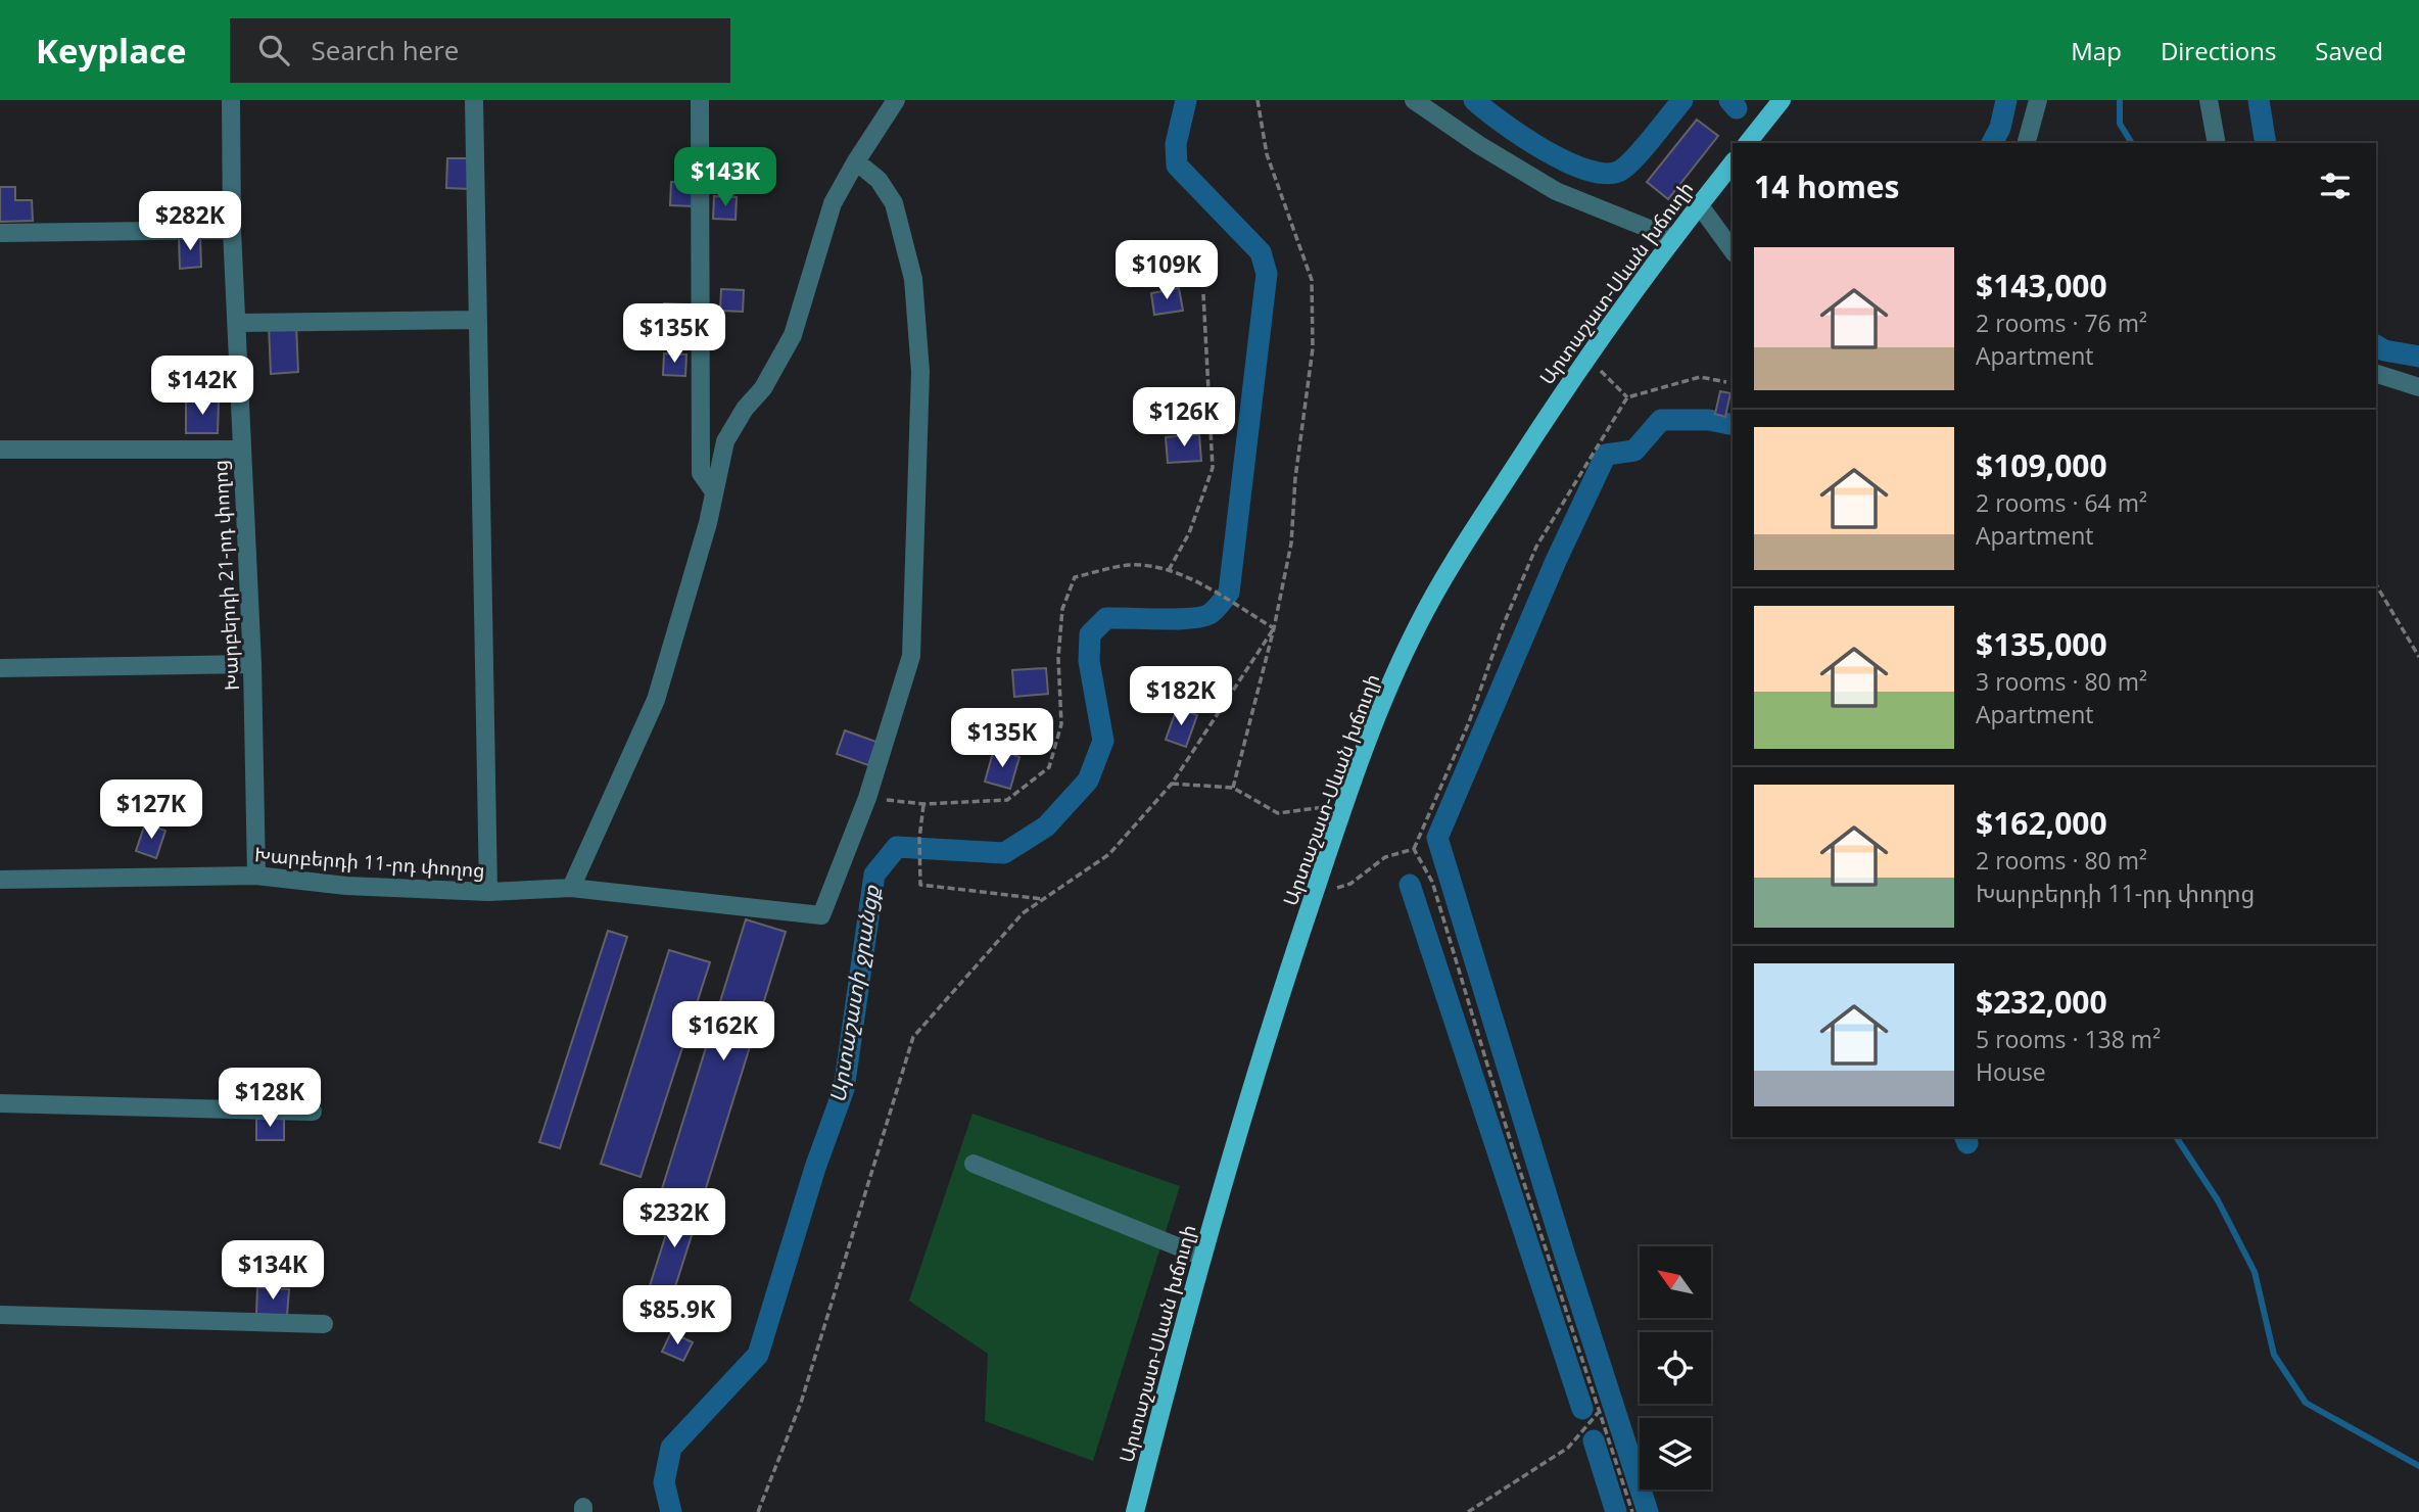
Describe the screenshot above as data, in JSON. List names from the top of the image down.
{
  "streets": {
    "main road": ["Արտաշատ-Սևան խճուղի"],
    "street": ["Խարբերդի 21-րդ փողոց", "Խարբերդի 11-րդ փողոց"]
  },
  "crossings": [
    ["Խարբերդի 21-րդ փողոց", "Խարբերդի 11-րդ փողոց"]
  ],
  "water": ["Արտաշատի ջրանցք"],
  "north": "top left",
  "page": {
    "header": "Keyplace",
    "search": "Search here",
    "nav": ["Map", "Directions", "Saved"],
    "heading": "14 homes",
    "price": [
      "$143K",
      "$282K",
      "$109K",
      "$135K",
      "$142K",
      "$126K",
      "$182K",
      "$135K",
      "$127K",
      "$162K",
      "$128K",
      "$232K",
      "$134K",
      "$85.9K"
    ],
    "list": [
      {
        "name": "$143,000",
        "note": "2 rooms · 76 m² · Apartment"
      },
      {
        "name": "$109,000",
        "note": "2 rooms · 64 m² · Apartment"
      },
      {
        "name": "$135,000",
        "note": "3 rooms · 80 m² · Apartment"
      },
      {
        "name": "$162,000",
        "note": "2 rooms · 80 m² · Խարբերդի 11-րդ փողոց"
      },
      {
        "name": "$232,000",
        "note": "5 rooms · 138 m² · House"
      }
    ]
  }
}
